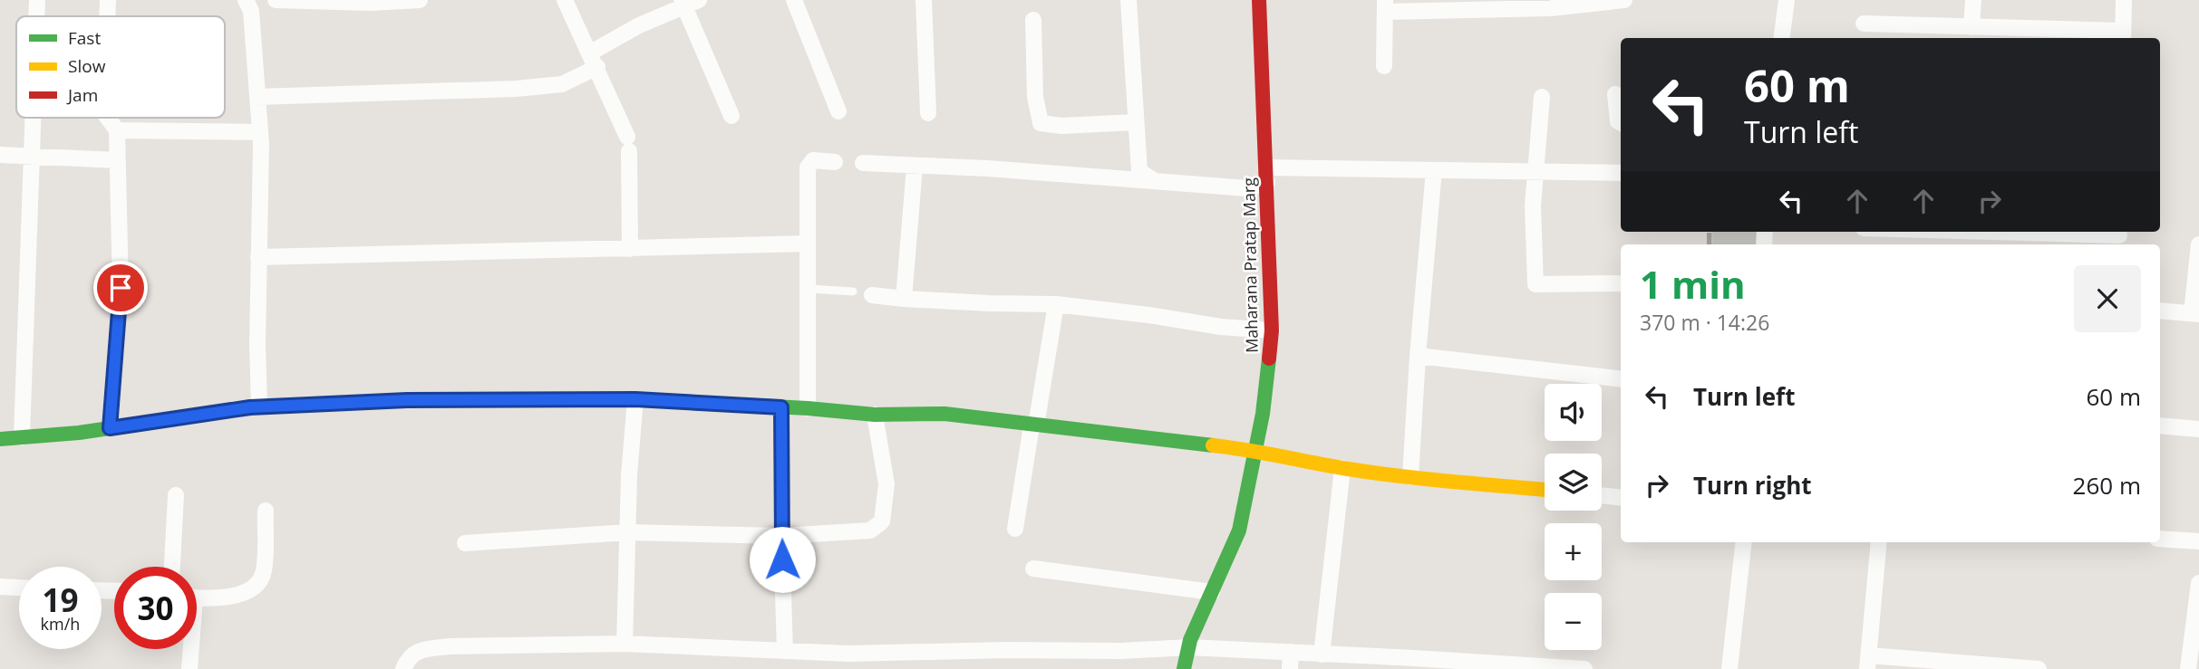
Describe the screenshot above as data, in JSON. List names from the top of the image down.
{
  "streets": {
    "street": ["Maharana Pratap Marg"]
  },
  "legend": ["Fast", "Slow", "Jam"],
  "page": {
    "turn": ["60 m", "Turn left"],
    "heading": ["1 min", "370 m · 14:26"],
    "list": [
      {
        "name": "Turn left",
        "value": "60 m"
      },
      {
        "name": "Turn right",
        "value": "260 m"
      }
    ],
    "map_buttons": ["+", "−"],
    "speed": "19 km/h",
    "limit": "30"
  }
}
